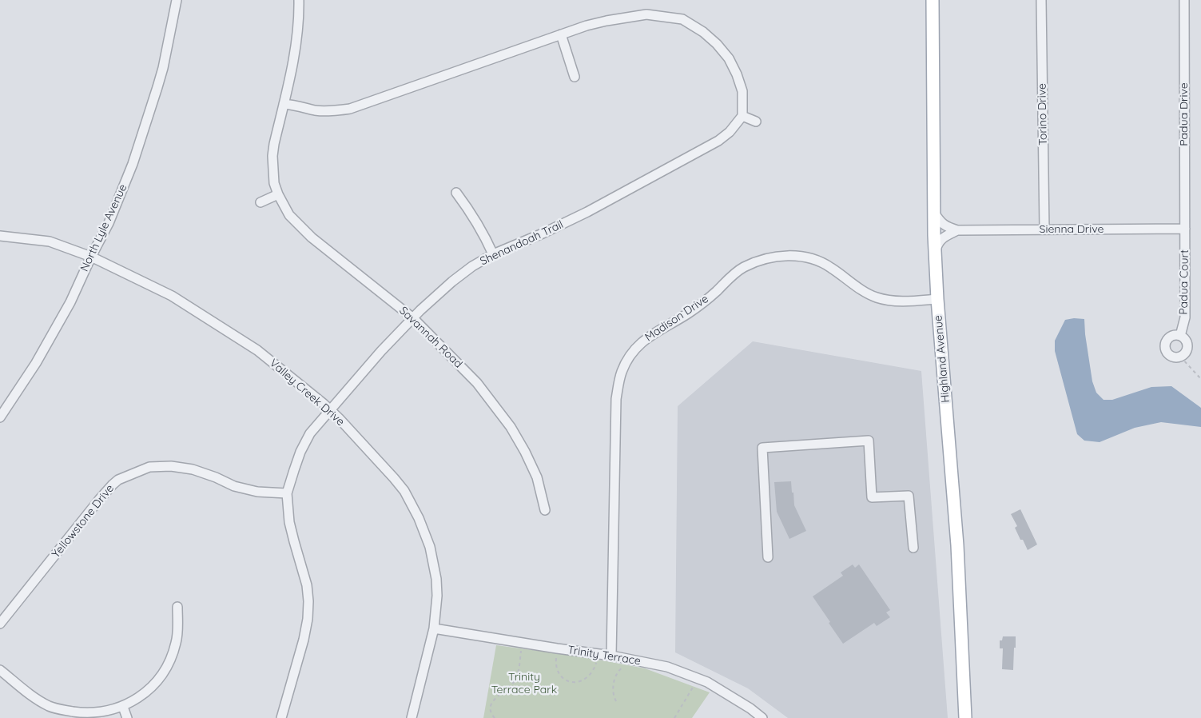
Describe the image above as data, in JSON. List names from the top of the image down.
{
  "streets": {
    "main road": ["Highland Avenue"],
    "street": [
      "Torino Drive",
      "Padua Drive",
      "North Lyle Avenue",
      "Sienna Drive",
      "Shenandoah Trail",
      "Padua Court",
      "Madison Drive",
      "Savannah Road",
      "Valley Creek Drive",
      "Yellowstone Drive",
      "Trinity Terrace"
    ]
  },
  "crossings": [
    ["Torino Drive", "Sienna Drive"],
    ["Padua Drive", "Sienna Drive"],
    ["Padua Drive", "Padua Court"],
    ["North Lyle Avenue", "Valley Creek Drive"],
    ["Sienna Drive", "Padua Court"],
    ["Shenandoah Trail", "Savannah Road"],
    ["Shenandoah Trail", "Valley Creek Drive"],
    ["Shenandoah Trail", "Yellowstone Drive"],
    ["Madison Drive", "Highland Avenue"],
    ["Madison Drive", "Trinity Terrace"],
    ["Valley Creek Drive", "Trinity Terrace"]
  ],
  "parks": ["Trinity Terrace Park"]
}
